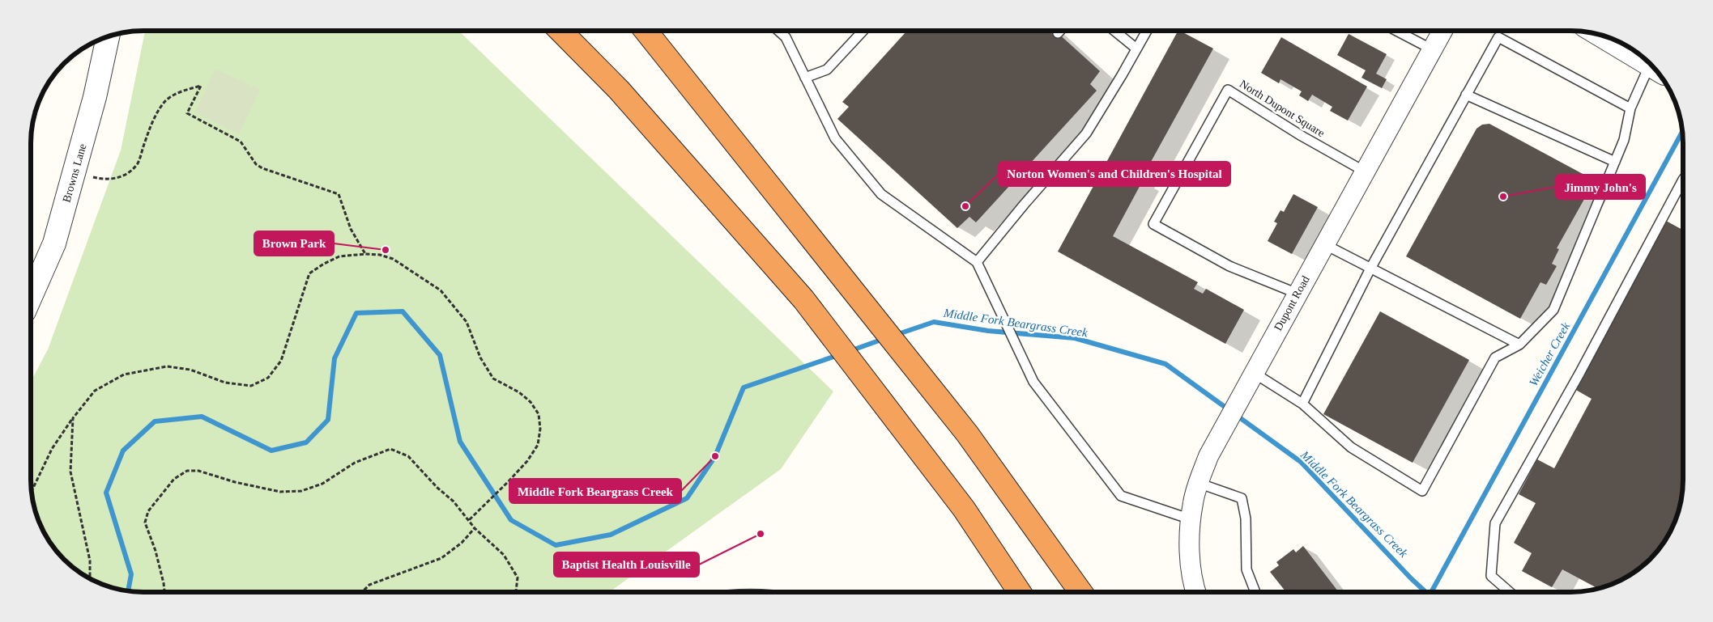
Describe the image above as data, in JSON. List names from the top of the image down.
{
  "streets": {
    "street": ["Browns Lane", "Dupont Road"],
    "lane": ["North Dupont Square"]
  },
  "crossings": [
    ["North Dupont Square", "Dupont Road"]
  ],
  "water": ["Middle Fork Beargrass Creek", "Weicher Creek"],
  "places": [
    "Jimmy John's",
    "Norton Women's and Children's Hospital",
    "Brown Park",
    "Middle Fork Beargrass Creek",
    "Baptist Health Louisville"
  ]
}
